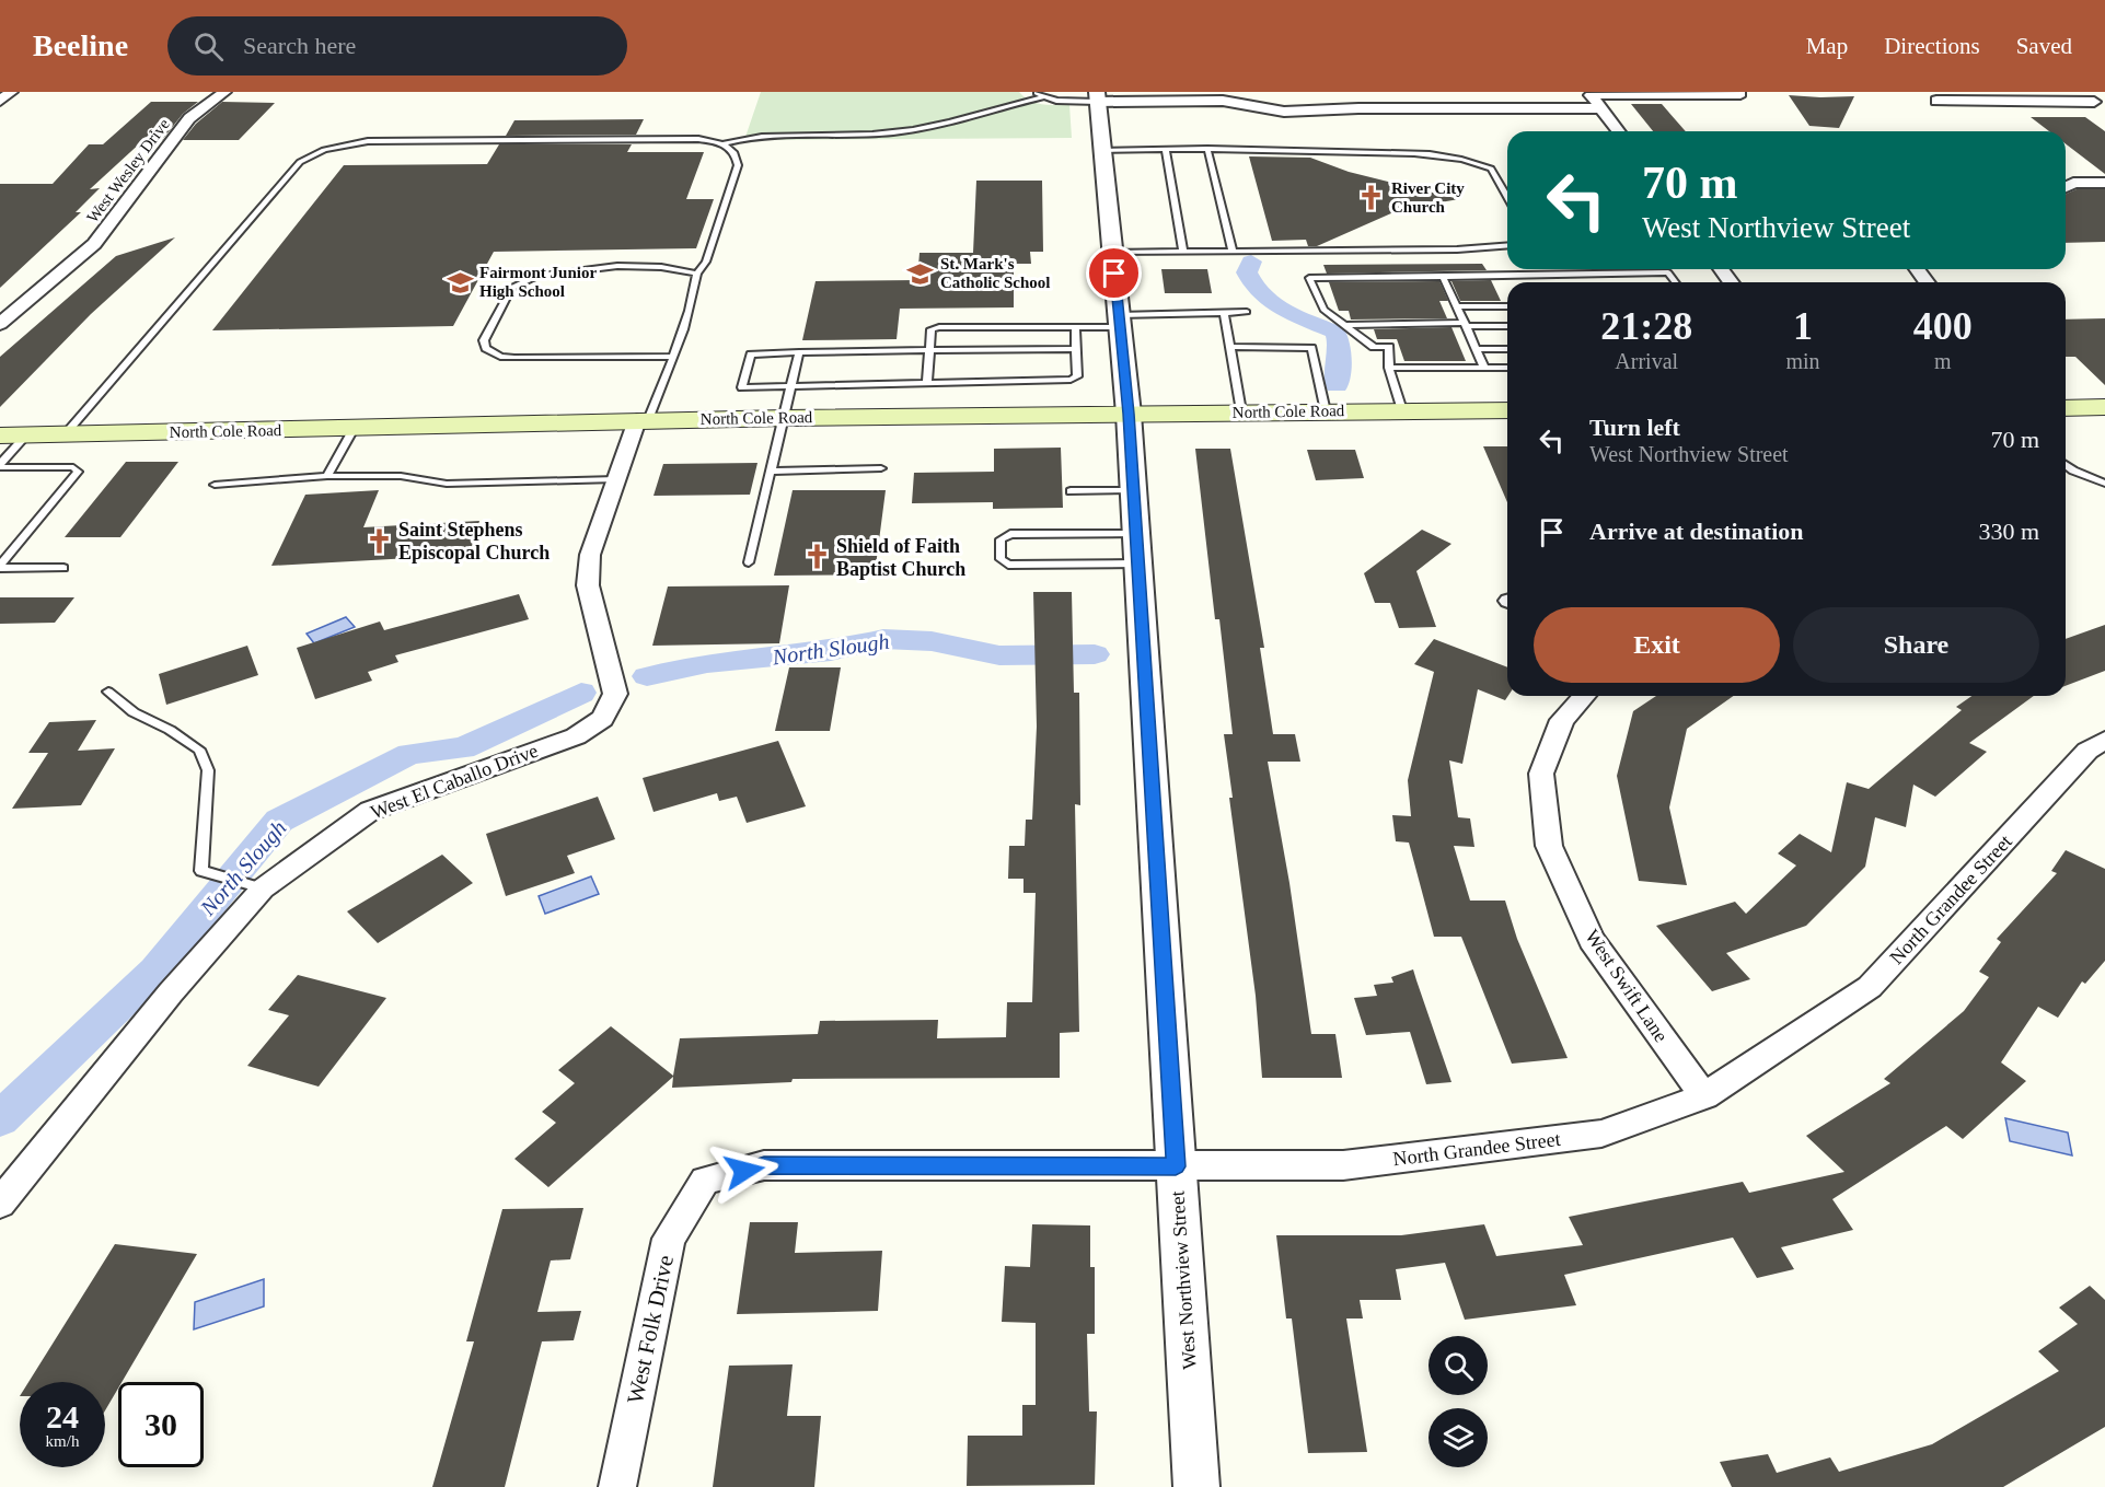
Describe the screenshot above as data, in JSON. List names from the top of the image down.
{
  "streets": {
    "main road": ["North Cole Road"],
    "street": [
      "West Wesley Drive",
      "West El Caballo Drive",
      "North Grandee Street",
      "West Swift Lane",
      "West Northview Street",
      "West Folk Drive"
    ]
  },
  "crossings": [
    ["North Cole Road", "West El Caballo Drive"],
    ["North Cole Road", "West Northview Street"],
    ["North Grandee Street", "West Swift Lane"],
    ["North Grandee Street", "West Northview Street"],
    ["North Grandee Street", "West Folk Drive"]
  ],
  "water": ["North Slough"],
  "places": {
    "church": ["River City Church", "Saint Stephens Episcopal Church", "Shield of Faith Baptist Church"],
    "school or university": ["St. Mark's Catholic School", "Fairmont Junior High School"]
  },
  "page": {
    "header": "Beeline",
    "search": "Search here",
    "nav": ["Map", "Directions", "Saved"],
    "turn": ["70 m", "West Northview Street"],
    "eta": [
      "21:28",
      "Arrival",
      "1",
      "min",
      "400",
      "m"
    ],
    "list": [
      {
        "name": "Turn left",
        "note": "West Northview Street",
        "value": "70 m"
      },
      {
        "name": "Arrive at destination",
        "value": "330 m"
      }
    ],
    "buttons": ["Exit", "Share"],
    "speed": "24 km/h",
    "limit": "30"
  }
}
